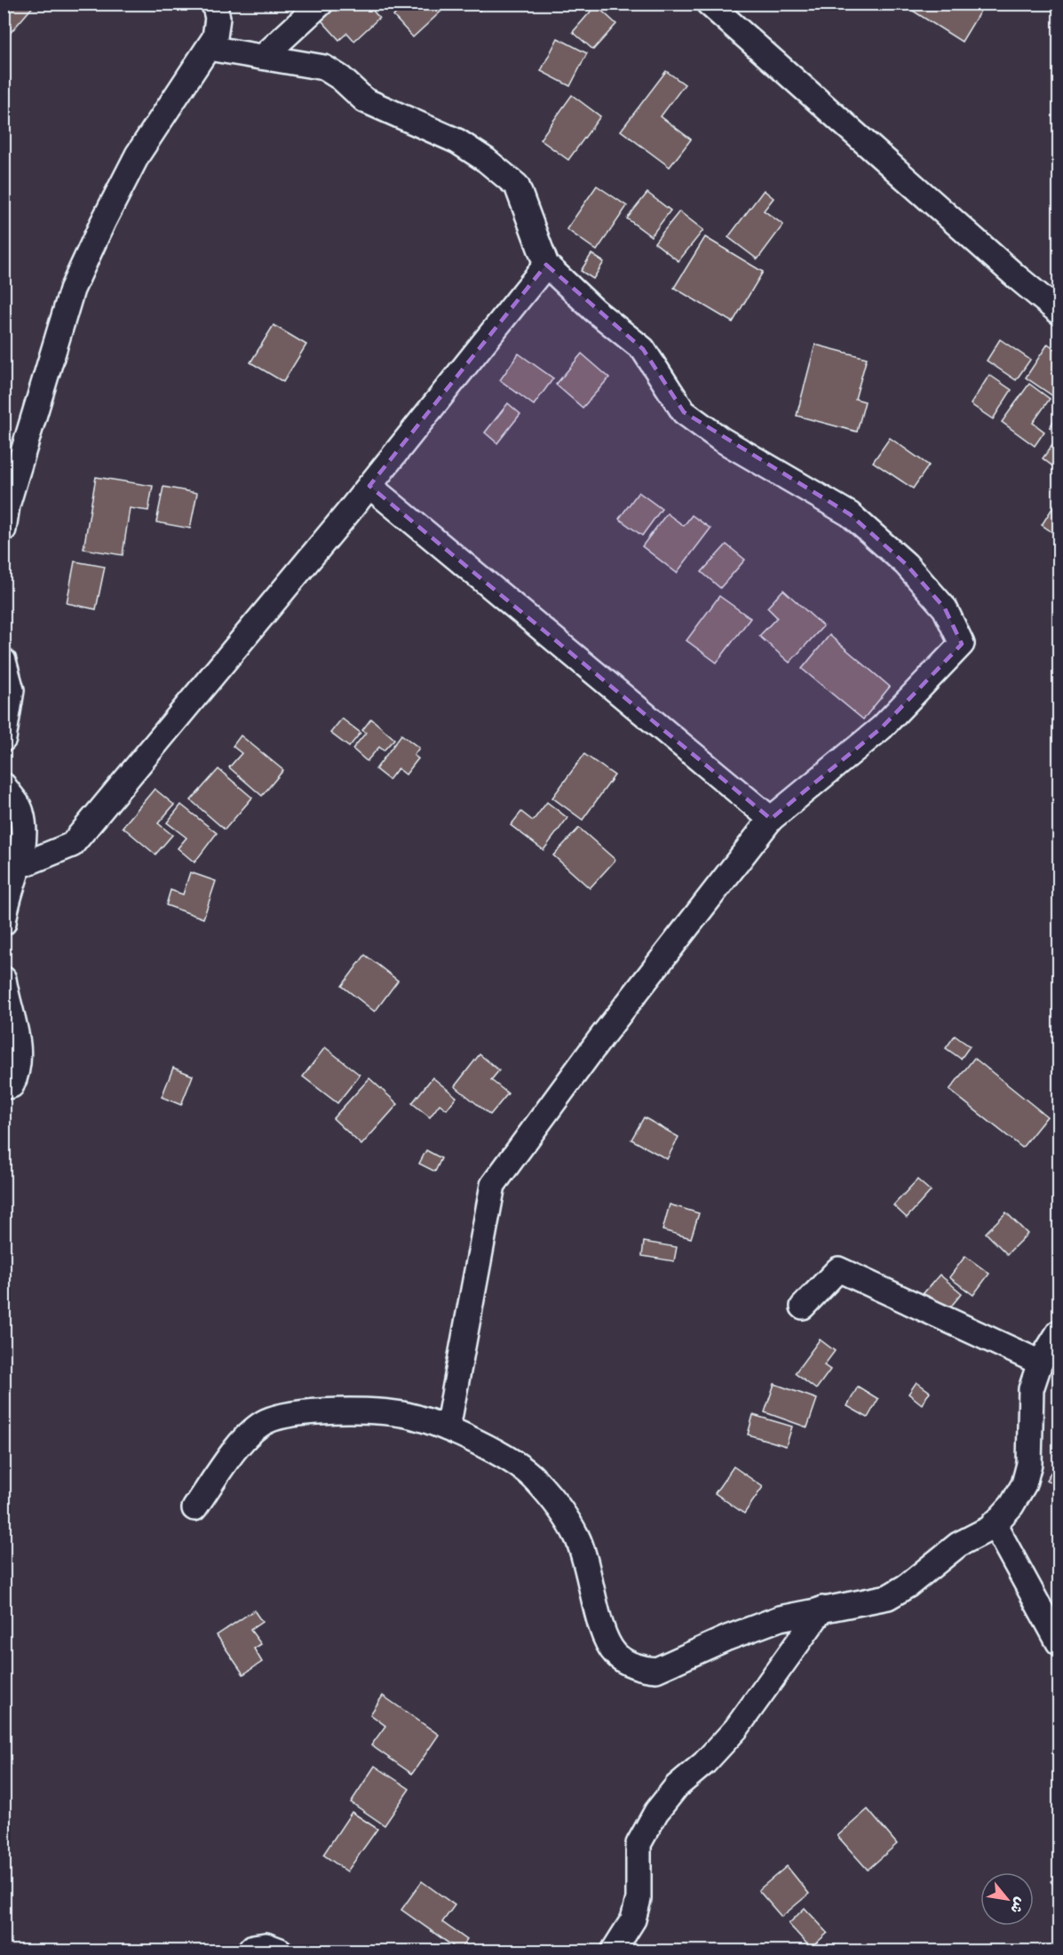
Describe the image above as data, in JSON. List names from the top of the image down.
{
  "north": "bottom right"
}
